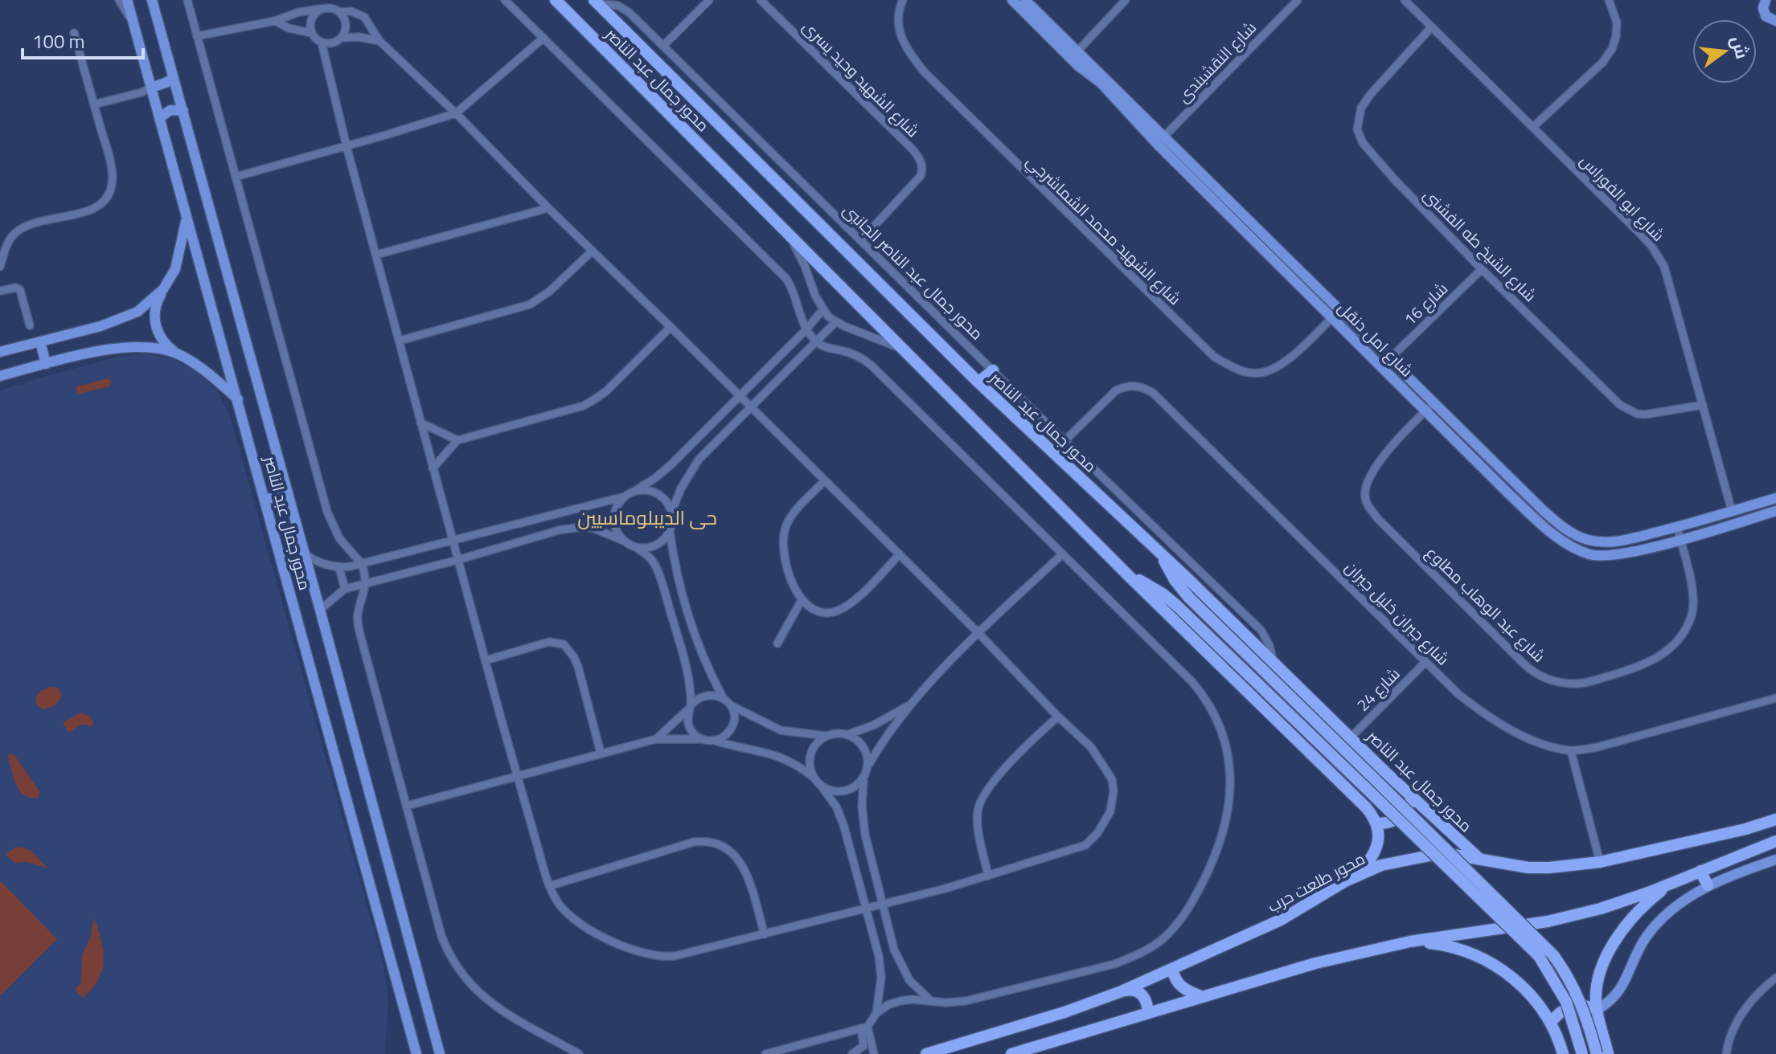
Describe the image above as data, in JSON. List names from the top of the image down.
{
  "streets": {
    "main road": ["محور جمال عبد الناصر", "شارع امل دنقل", "محور طلعت حرب"],
    "street": [
      "شارع النقشبندى",
      "شارع الشهيد وحيد يسرى",
      "شارع ابو الفوراس",
      "شارع الشهيد محمد الشماشرجي",
      "شارع الشيخ طه الفشنى",
      "محور جمال عبد الناصر الجانبى",
      "شارع 16",
      "شارع عبد الوهاب مطاوع",
      "شارع جبران خليل جبران",
      "شارع 24"
    ]
  },
  "crossings": [
    ["شارع النقشبندى", "شارع امل دنقل"],
    ["شارع الشهيد وحيد يسرى", "محور جمال عبد الناصر الجانبى"],
    ["محور جمال عبد الناصر", "محور جمال عبد الناصر الجانبى"],
    ["محور جمال عبد الناصر", "شارع 24"],
    ["محور جمال عبد الناصر", "محور طلعت حرب"],
    ["شارع ابو الفوراس", "شارع الشيخ طه الفشنى"],
    ["شارع ابو الفوراس", "شارع امل دنقل"],
    ["شارع الشهيد محمد الشماشرجي", "شارع امل دنقل"],
    ["شارع الشيخ طه الفشنى", "شارع 16"],
    ["محور جمال عبد الناصر الجانبى", "شارع جبران خليل جبران"],
    ["شارع 16", "شارع امل دنقل"],
    ["شارع امل دنقل", "شارع عبد الوهاب مطاوع"],
    ["شارع جبران خليل جبران", "شارع 24"]
  ],
  "districts": ["حى الديبلوماسيين"],
  "scale_bar": "100 m",
  "north": "right"
}
